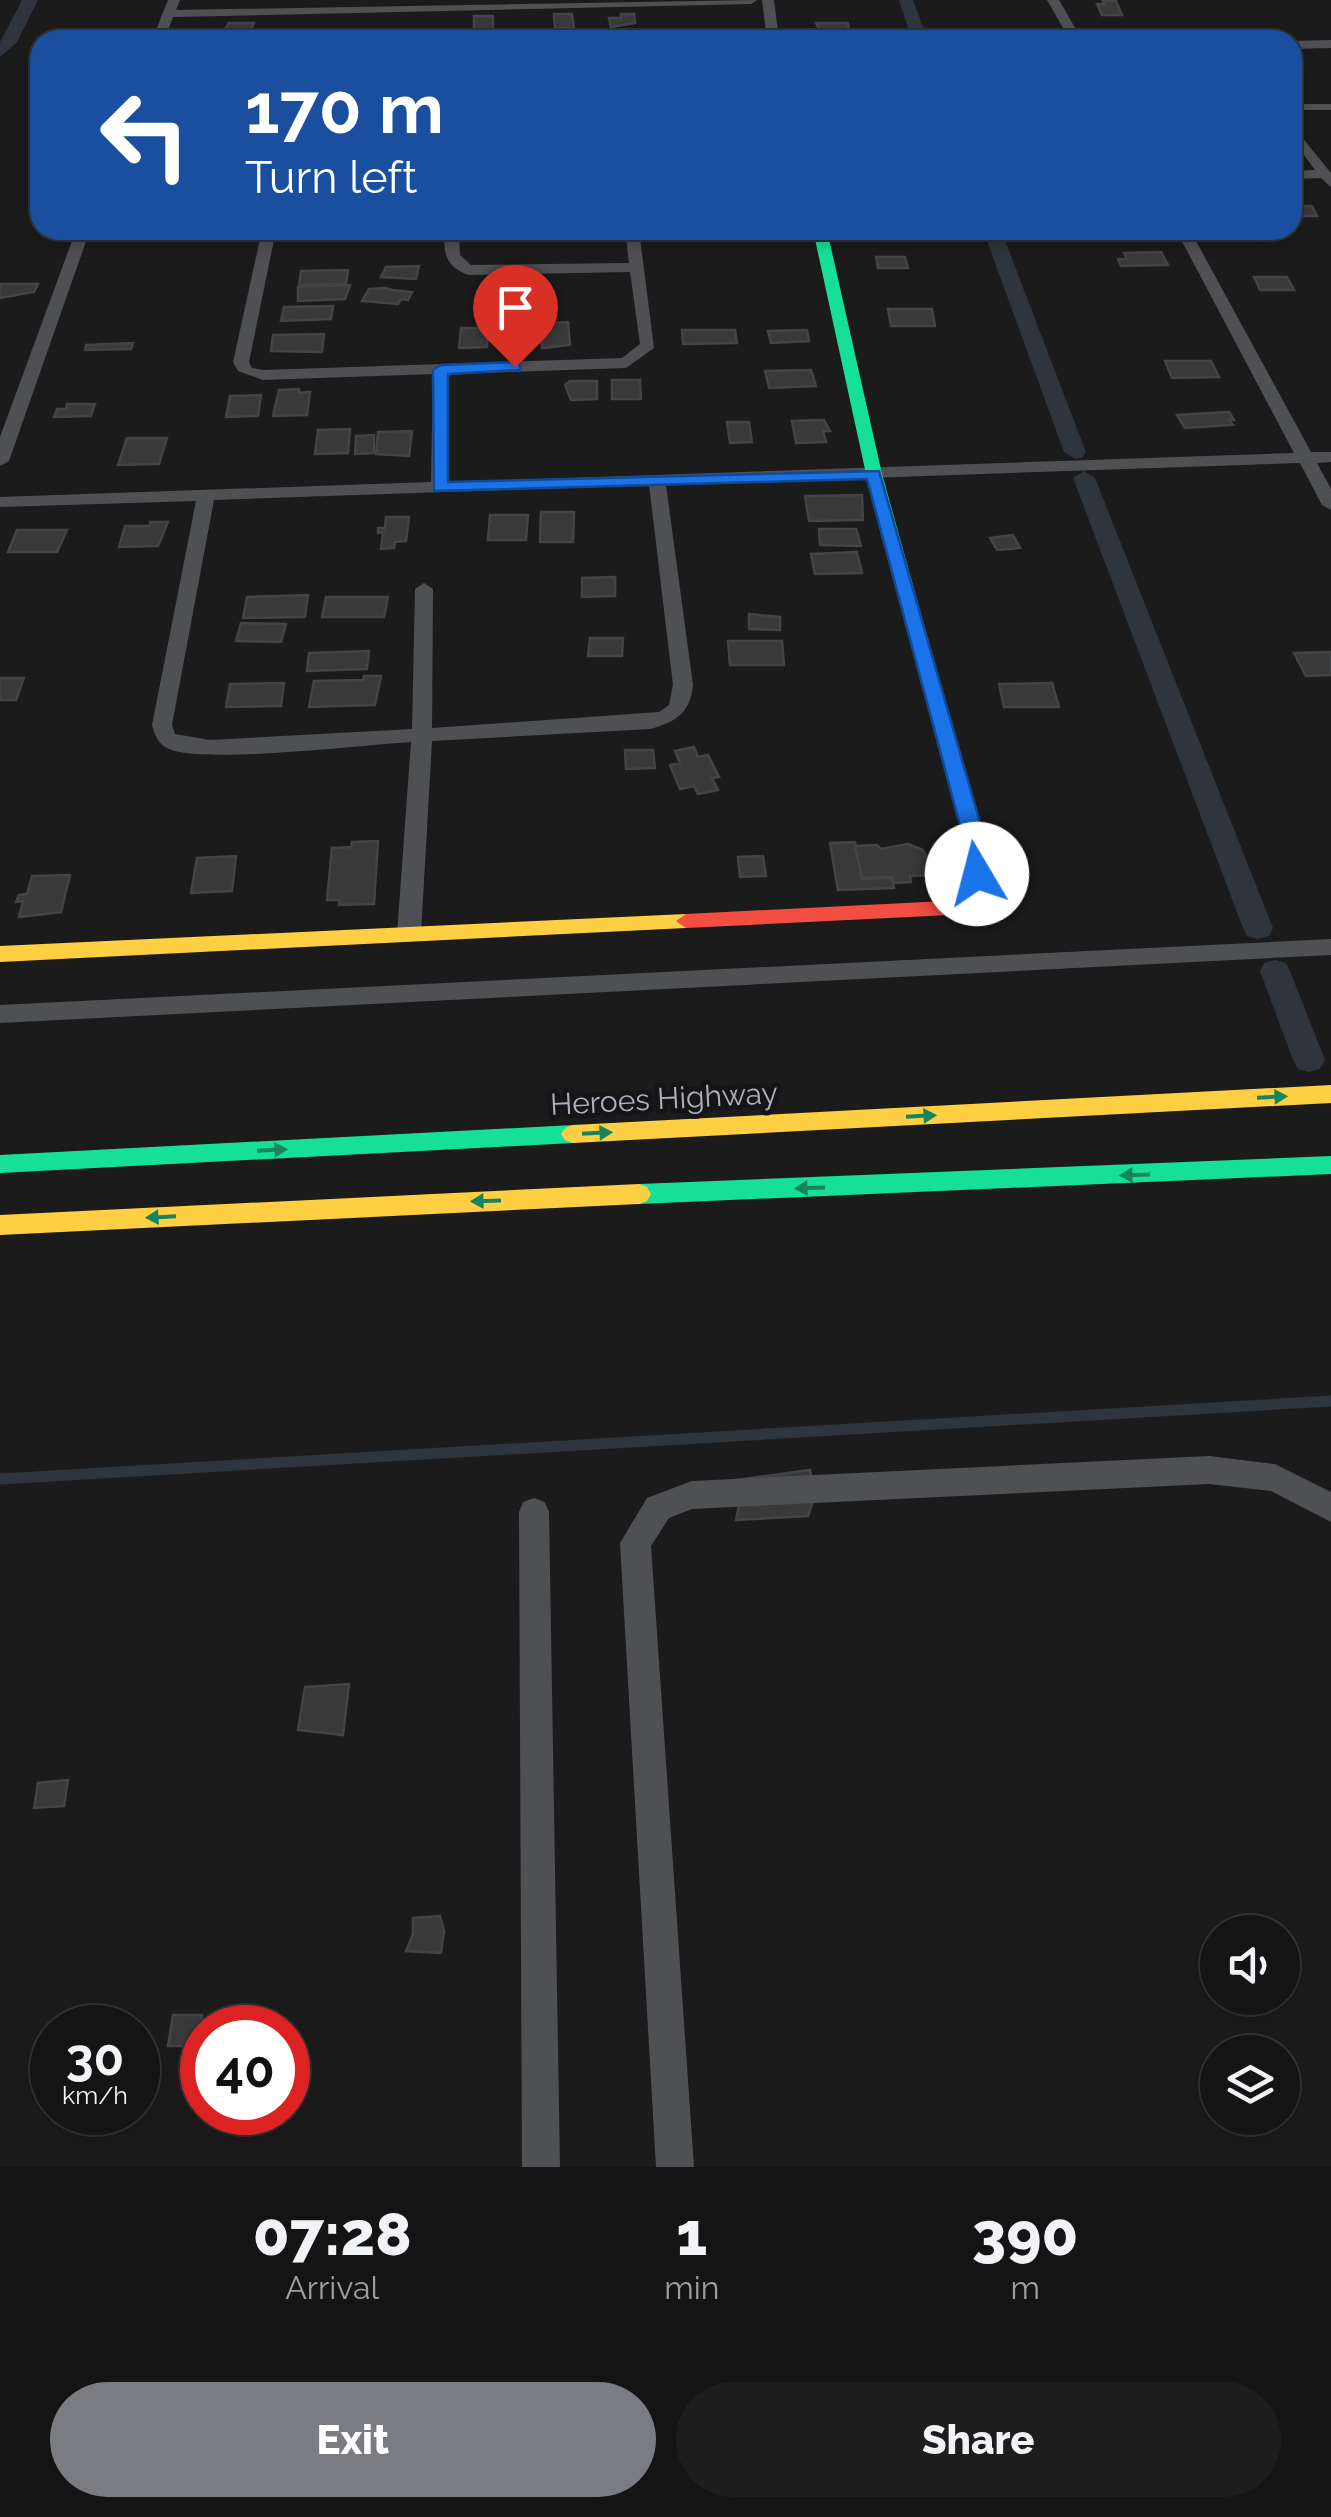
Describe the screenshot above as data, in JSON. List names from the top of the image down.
{
  "streets": {
    "street": ["Heroes Highway"]
  },
  "page": {
    "turn": ["170 m", "Turn left"],
    "speed": "30 km/h",
    "limit": "40",
    "eta": [
      "07:28",
      "Arrival",
      "1",
      "min",
      "390",
      "m"
    ],
    "buttons": ["Exit", "Share"]
  }
}
